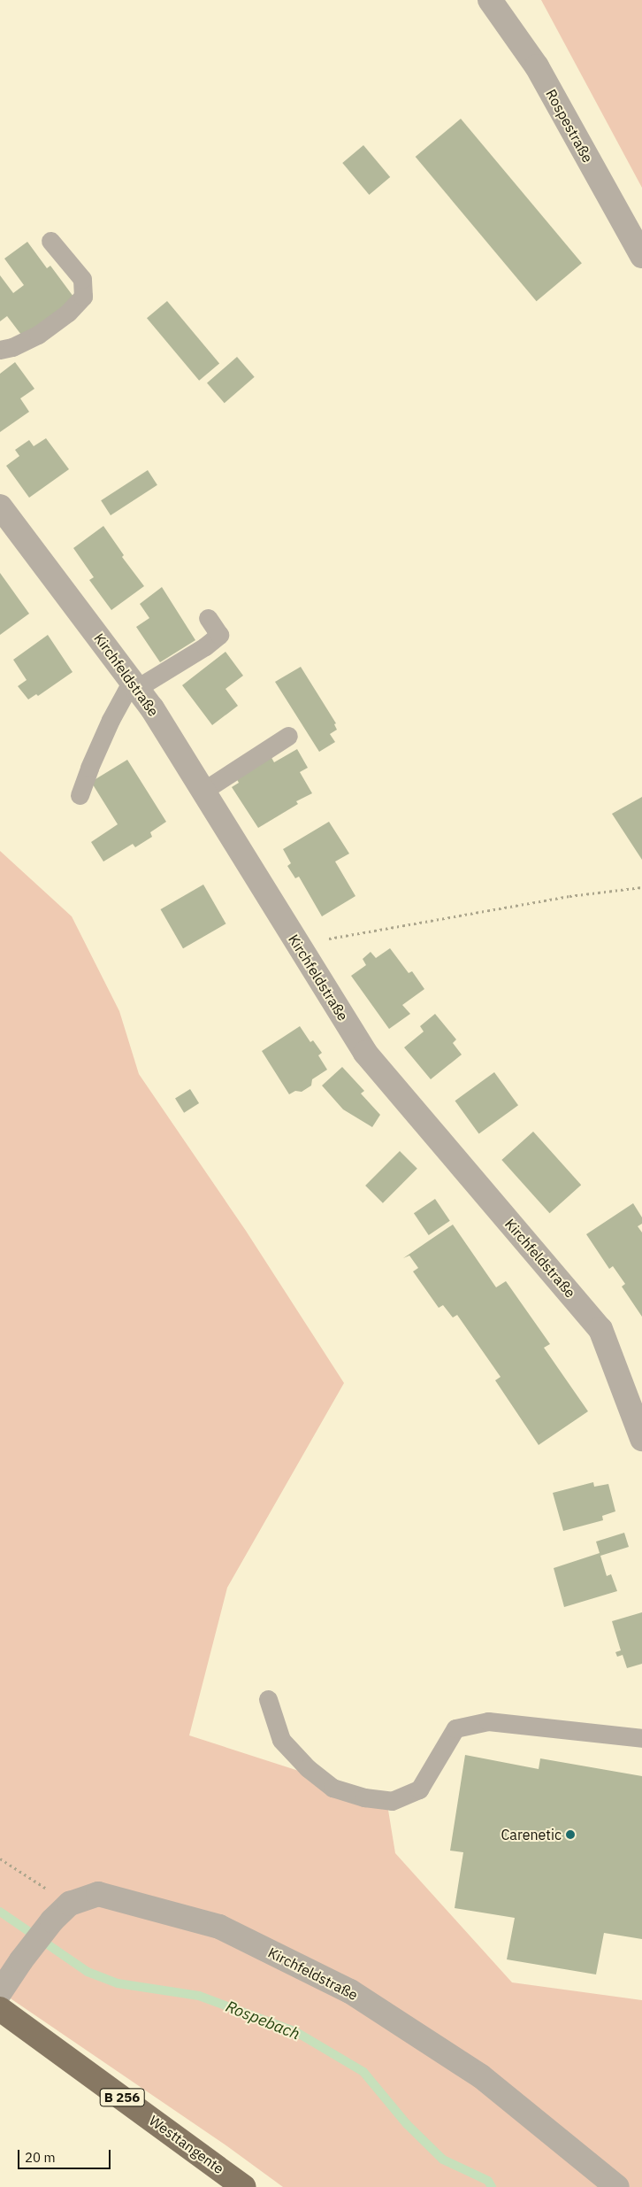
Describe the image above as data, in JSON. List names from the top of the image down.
{
  "streets": {
    "main road": ["B 256", "Westtangente"],
    "street": ["Rospestraße", "Kirchfeldstraße"]
  },
  "water": ["Rospebach"],
  "places": ["Carenetic"],
  "scale_bar": "20 m"
}
